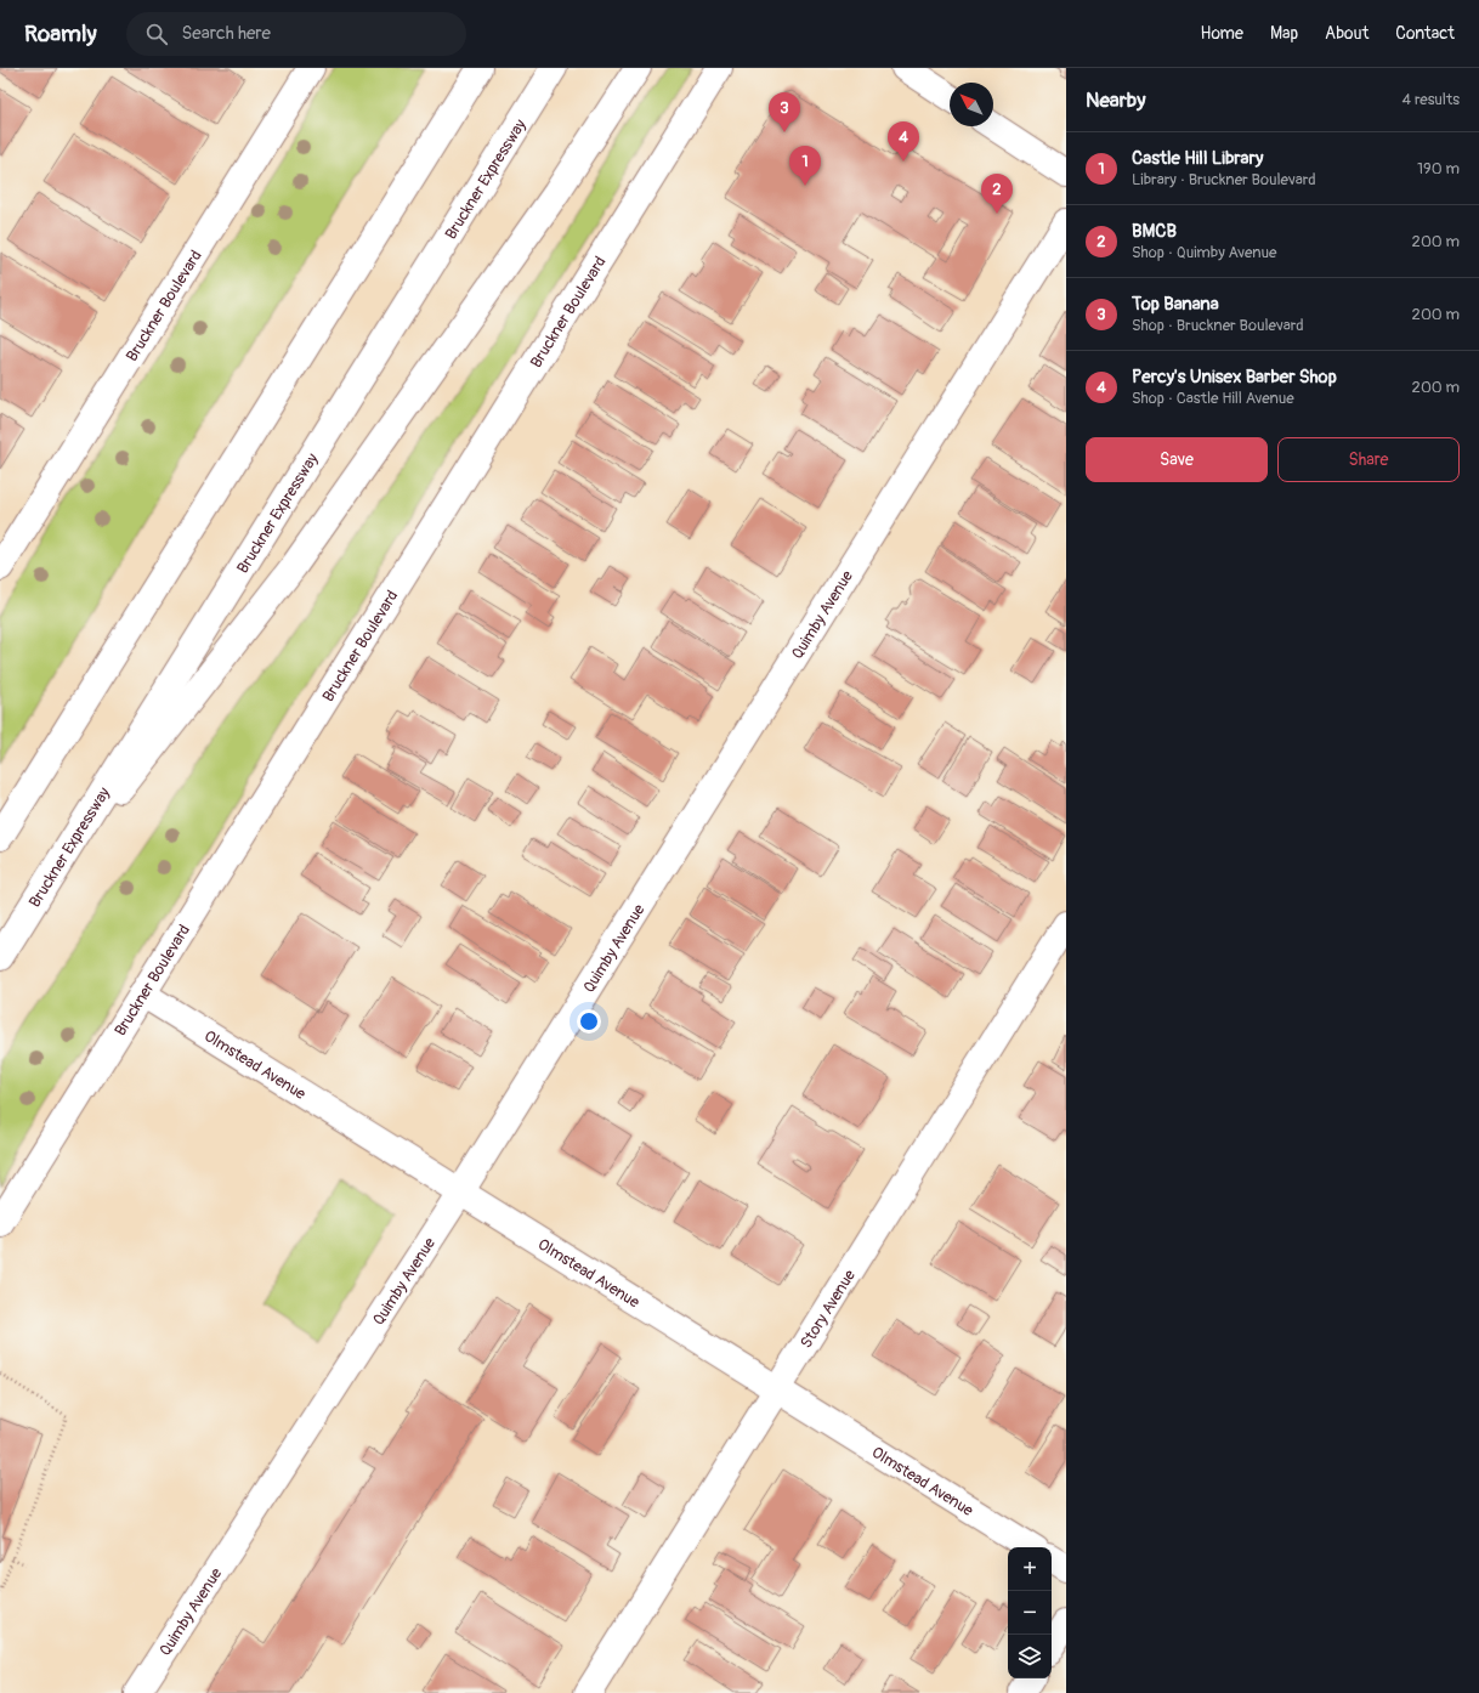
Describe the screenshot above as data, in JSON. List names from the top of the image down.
{
  "streets": {
    "main road": [
      "Bruckner Expressway",
      "Bruckner Boulevard",
      "Quimby Avenue",
      "Olmstead Avenue",
      "Story Avenue"
    ]
  },
  "crossings": [
    ["Bruckner Boulevard", "Olmstead Avenue"],
    ["Quimby Avenue", "Olmstead Avenue"],
    ["Olmstead Avenue", "Story Avenue"]
  ],
  "north": "top left",
  "page": {
    "header": "Roamly",
    "search": "Search here",
    "nav": [
      "Home",
      "Map",
      "About",
      "Contact"
    ],
    "heading": ["Nearby", "4 results"],
    "pins": [
      "3",
      "4",
      "1",
      "2"
    ],
    "list": [
      {
        "mark": "1",
        "name": "Castle Hill Library",
        "note": "Library · Bruckner Boulevard",
        "value": "190 m"
      },
      {
        "mark": "2",
        "name": "BMCB",
        "note": "Shop · Quimby Avenue",
        "value": "200 m"
      },
      {
        "mark": "3",
        "name": "Top Banana",
        "note": "Shop · Bruckner Boulevard",
        "value": "200 m"
      },
      {
        "mark": "4",
        "name": "Percy's Unisex Barber Shop",
        "note": "Shop · Castle Hill Avenue",
        "value": "200 m"
      }
    ],
    "buttons": ["Save", "Share"],
    "map_buttons": ["+", "−"]
  }
}
